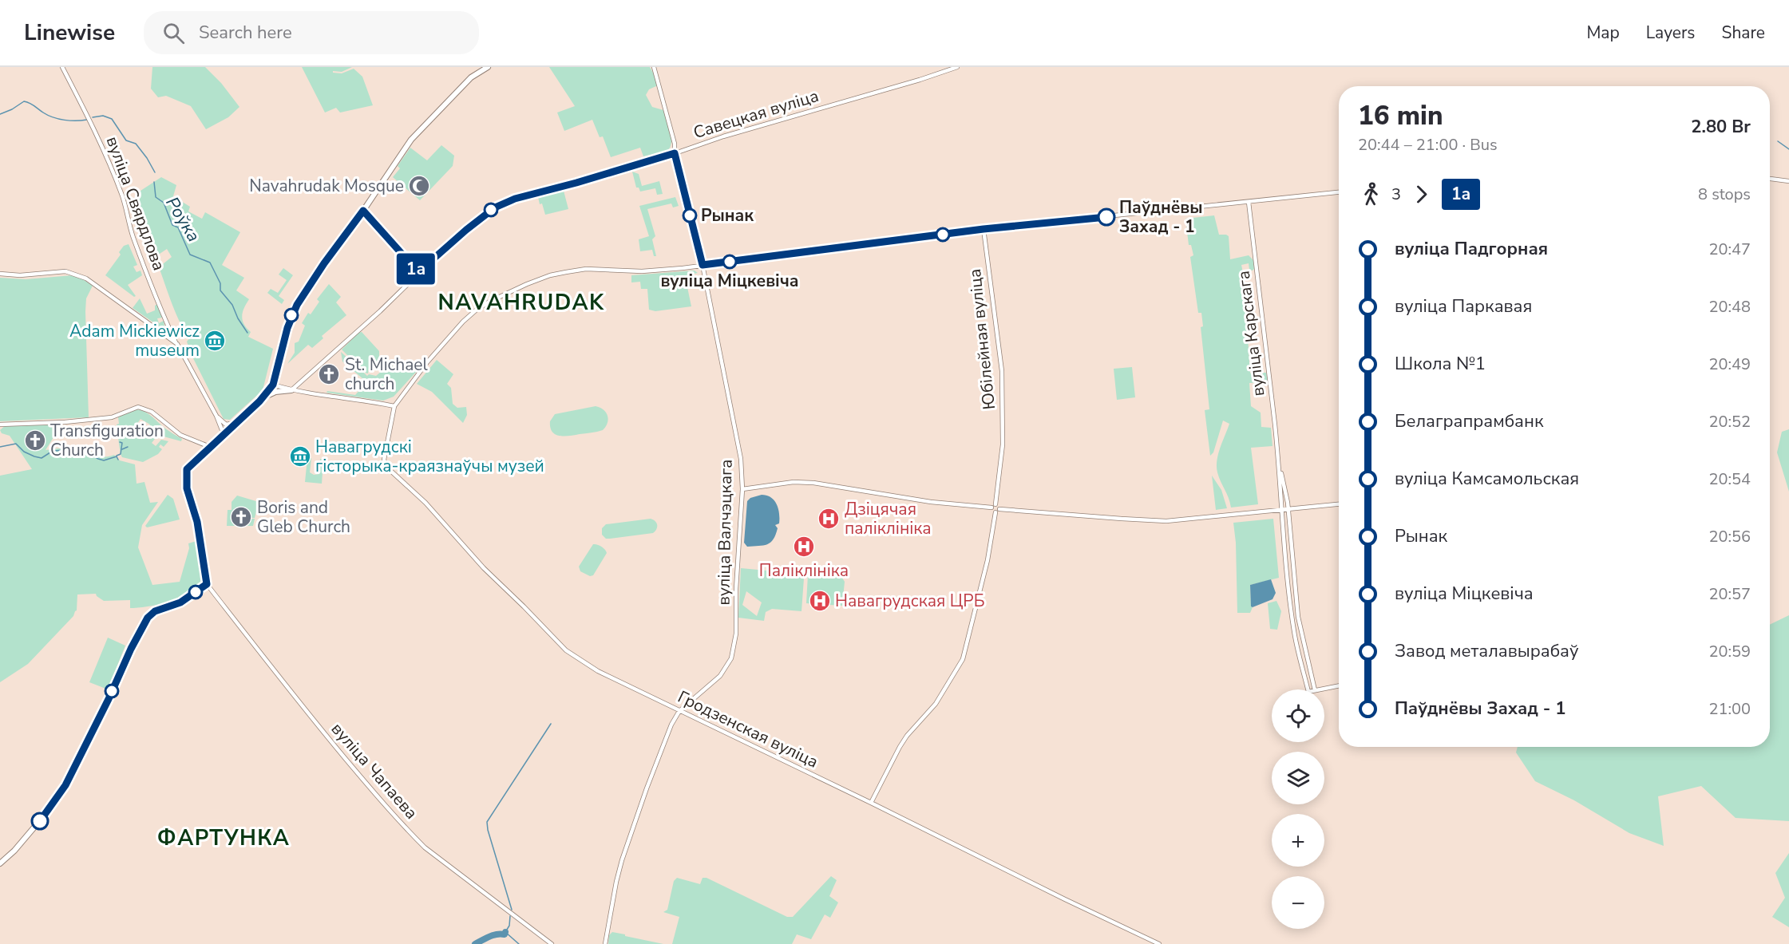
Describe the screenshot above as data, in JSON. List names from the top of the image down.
{
  "streets": {
    "street": [
      "Савецкая вуліца",
      "вуліца Свярдлова",
      "вуліца Карскага",
      "Юбілейная вуліца",
      "вуліца Валчэцкага",
      "Гродзенская вуліца",
      "вуліца Чапаева"
    ]
  },
  "crossings": [
    ["Савецкая вуліца", "вуліца Валчэцкага"],
    ["вуліца Валчэцкага", "Гродзенская вуліца"]
  ],
  "districts": ["NAVAHRUDAK", "ФАРТУНКА"],
  "water": ["Роўка"],
  "places": {
    "mosque": ["Navahrudak Mosque"],
    "other": ["Рынак", "Паўднёвы Захад - 1", "вуліца Міцкевіча"],
    "museum": ["Adam Mickiewicz museum", "Навагрудскі гісторыка-краязнаўчы музей"],
    "church": ["St. Michael church", "Transfiguration Church", "Boris and Gleb Church"],
    "hospital": ["Дзіцячая паліклініка", "Паліклініка", "Навагрудская ЦРБ"]
  },
  "lines": ["bus line 1а"],
  "page": {
    "header": "Linewise",
    "search": "Search here",
    "nav": ["Map", "Layers", "Share"],
    "on_map": "1а",
    "heading": ["16 min", "20:44 – 21:00 · Bus", "2.80 Br"],
    "legs": ["3", "1а", "8 stops"],
    "list": [
      {
        "name": "вуліца Падгорная",
        "value": "20:47"
      },
      {
        "name": "вуліца Паркавая",
        "value": "20:48"
      },
      {
        "name": "Школа №1",
        "value": "20:49"
      },
      {
        "name": "Белаграпрамбанк",
        "value": "20:52"
      },
      {
        "name": "вуліца Камсамольская",
        "value": "20:54"
      },
      {
        "name": "Рынак",
        "value": "20:56"
      },
      {
        "name": "вуліца Міцкевіча",
        "value": "20:57"
      },
      {
        "name": "Завод металавырабаў",
        "value": "20:59"
      },
      {
        "name": "Паўднёвы Захад - 1",
        "value": "21:00"
      }
    ],
    "map_buttons": ["+", "−"]
  }
}
